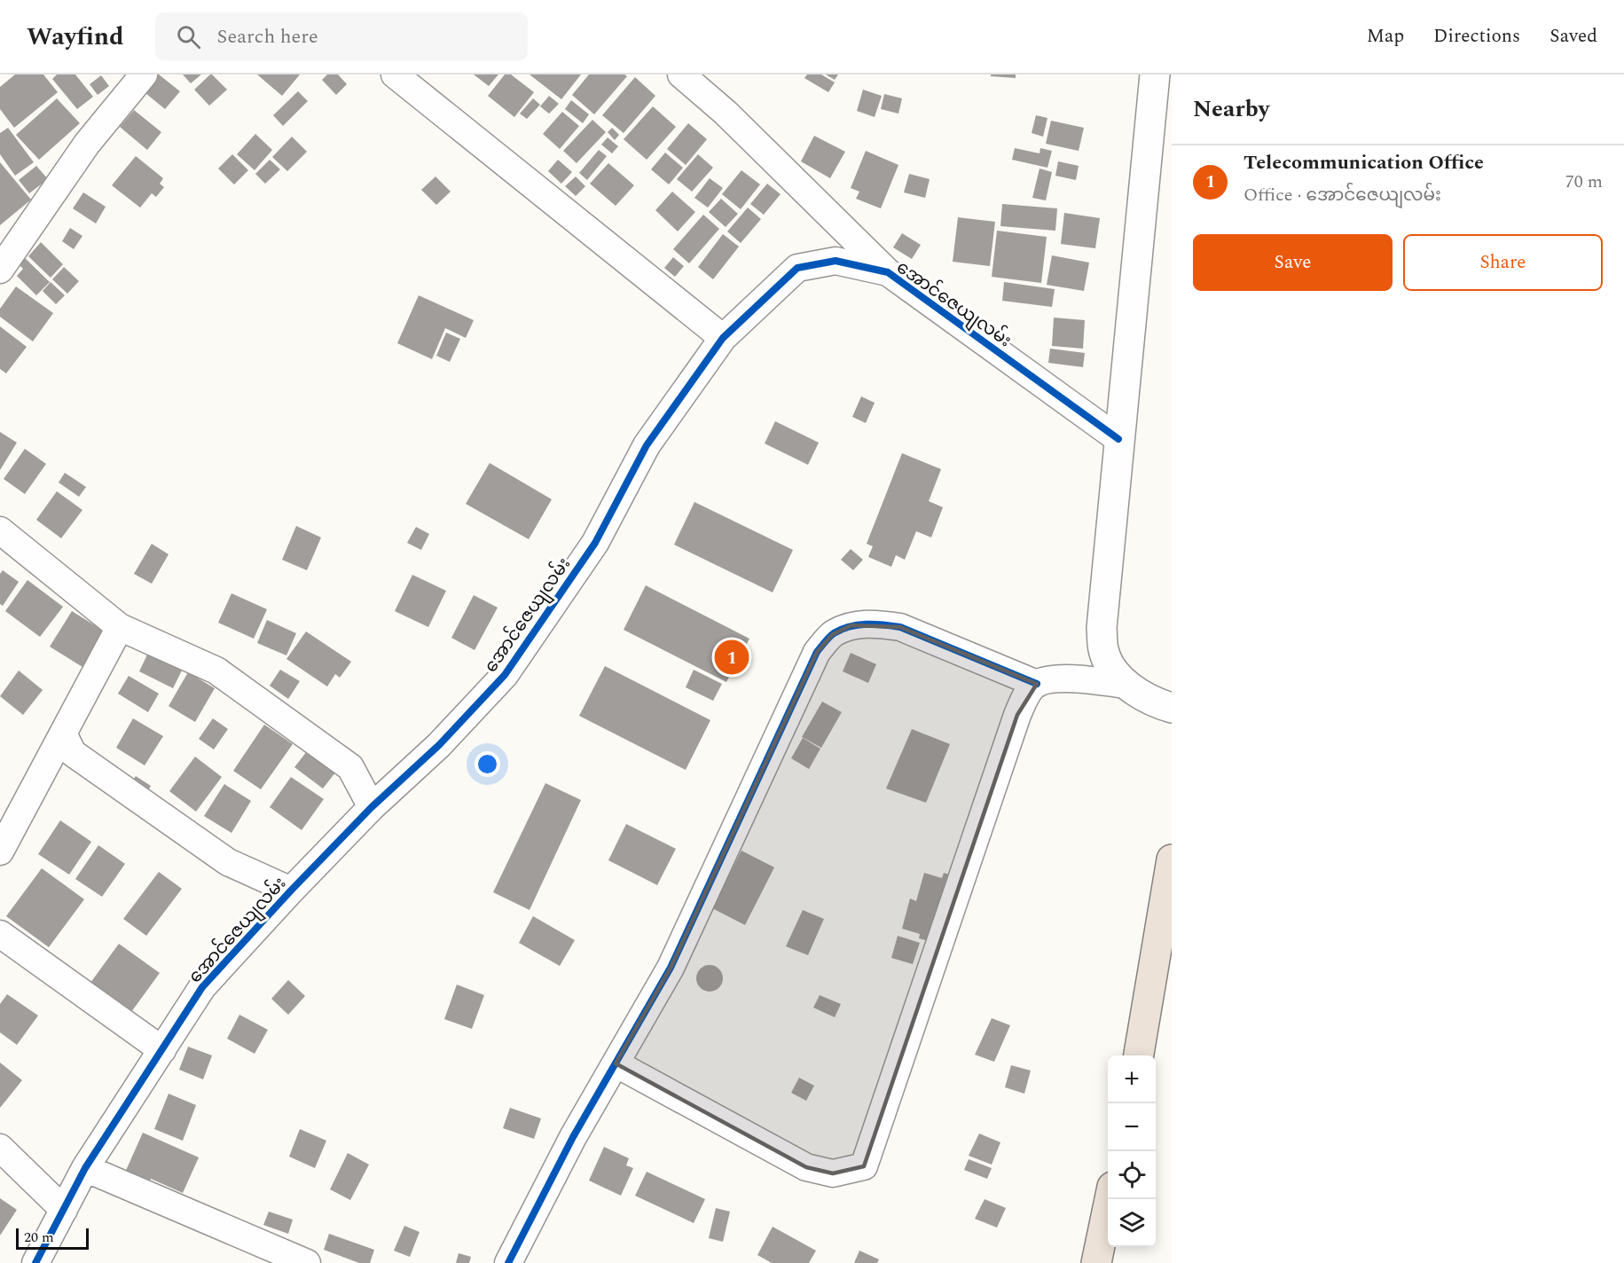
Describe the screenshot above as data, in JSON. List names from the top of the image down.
{
  "streets": {
    "street": ["အောင်ဇေယျလမ်း"]
  },
  "scale_bar": "20 m",
  "page": {
    "header": "Wayfind",
    "search": "Search here",
    "nav": ["Map", "Directions", "Saved"],
    "heading": "Nearby",
    "list": [
      {
        "mark": "1",
        "name": "Telecommunication Office",
        "note": "Office · အောင်ဇေယျလမ်း",
        "value": "70 m"
      }
    ],
    "buttons": ["Save", "Share"],
    "pins": "1",
    "map_buttons": ["+", "−"],
    "scale": "20 m"
  }
}
